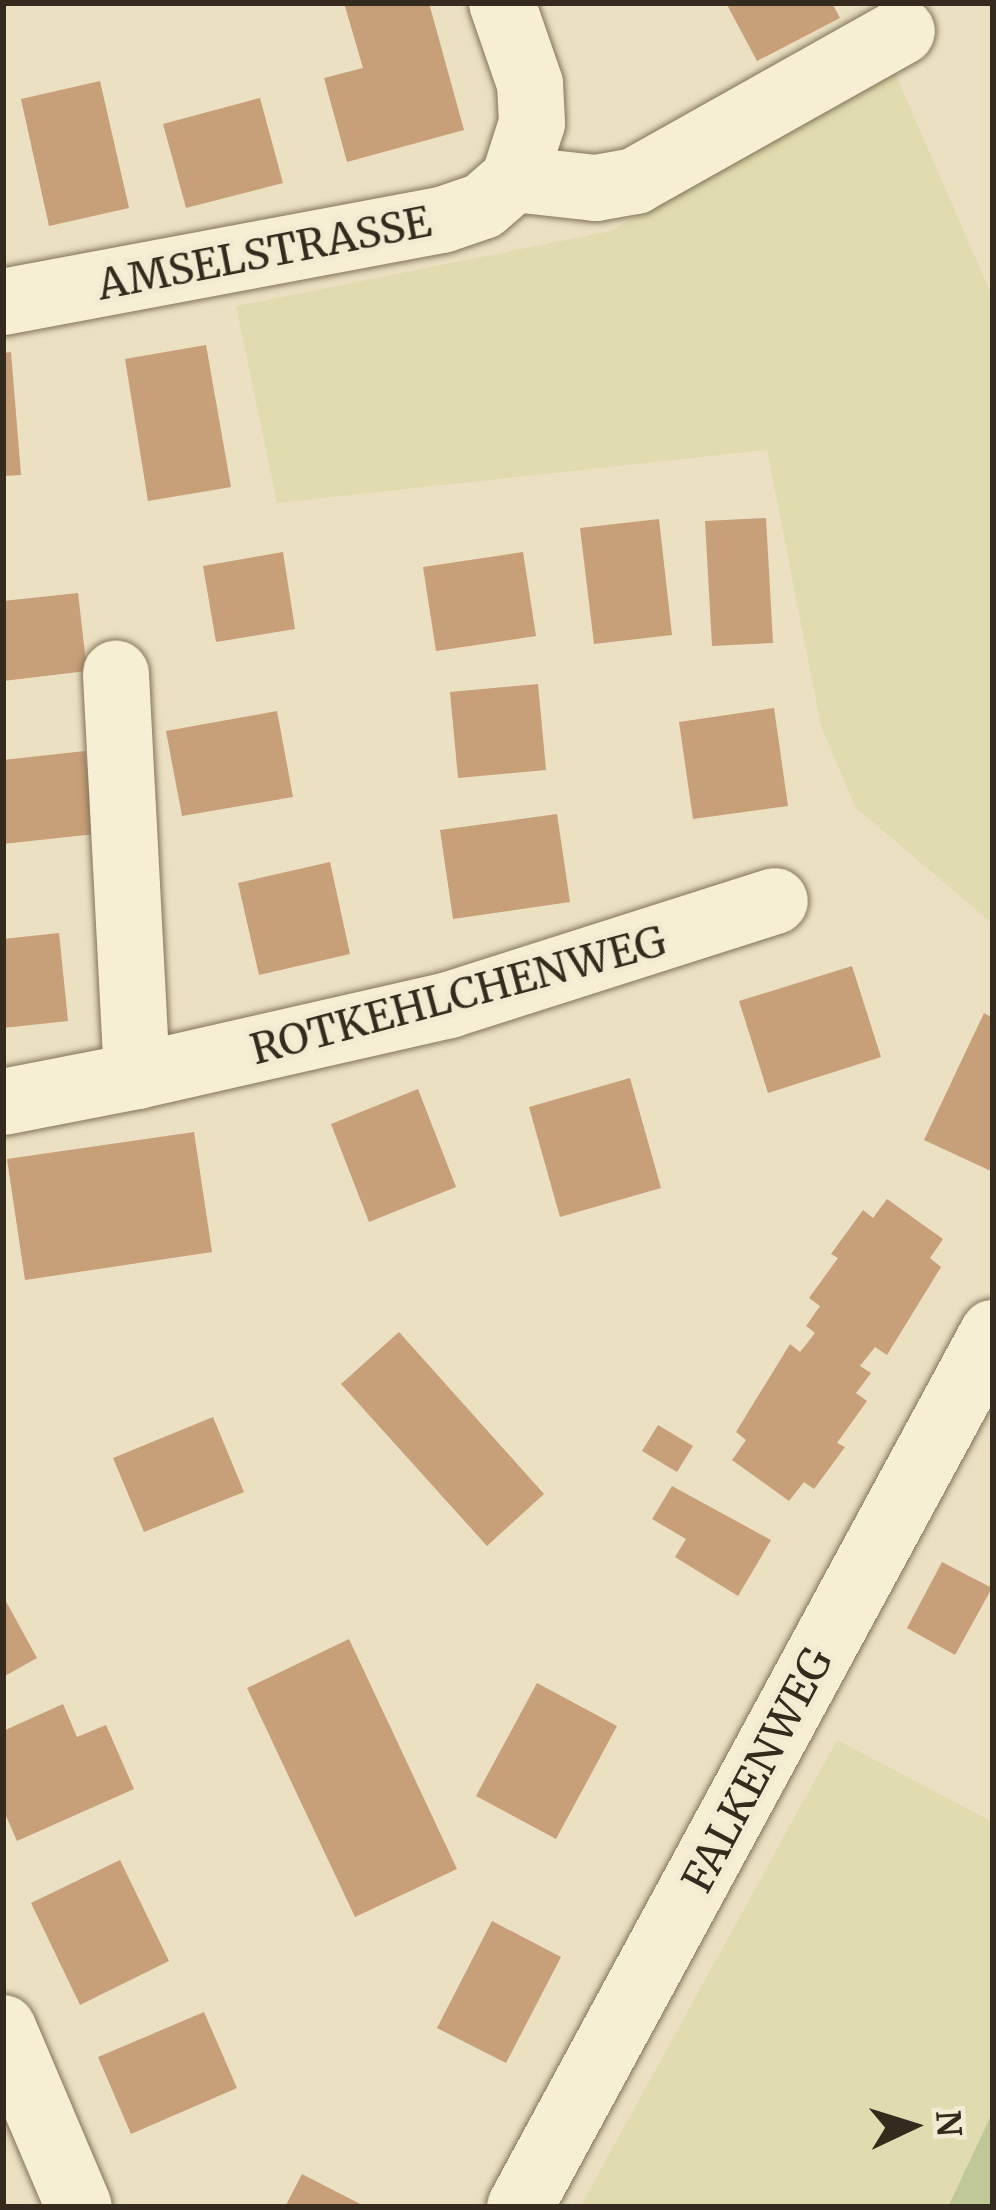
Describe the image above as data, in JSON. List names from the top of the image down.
{
  "streets": {
    "street": ["AMSELSTRASSE", "ROTKEHLCHENWEG", "FALKENWEG"]
  },
  "north": "right"
}
